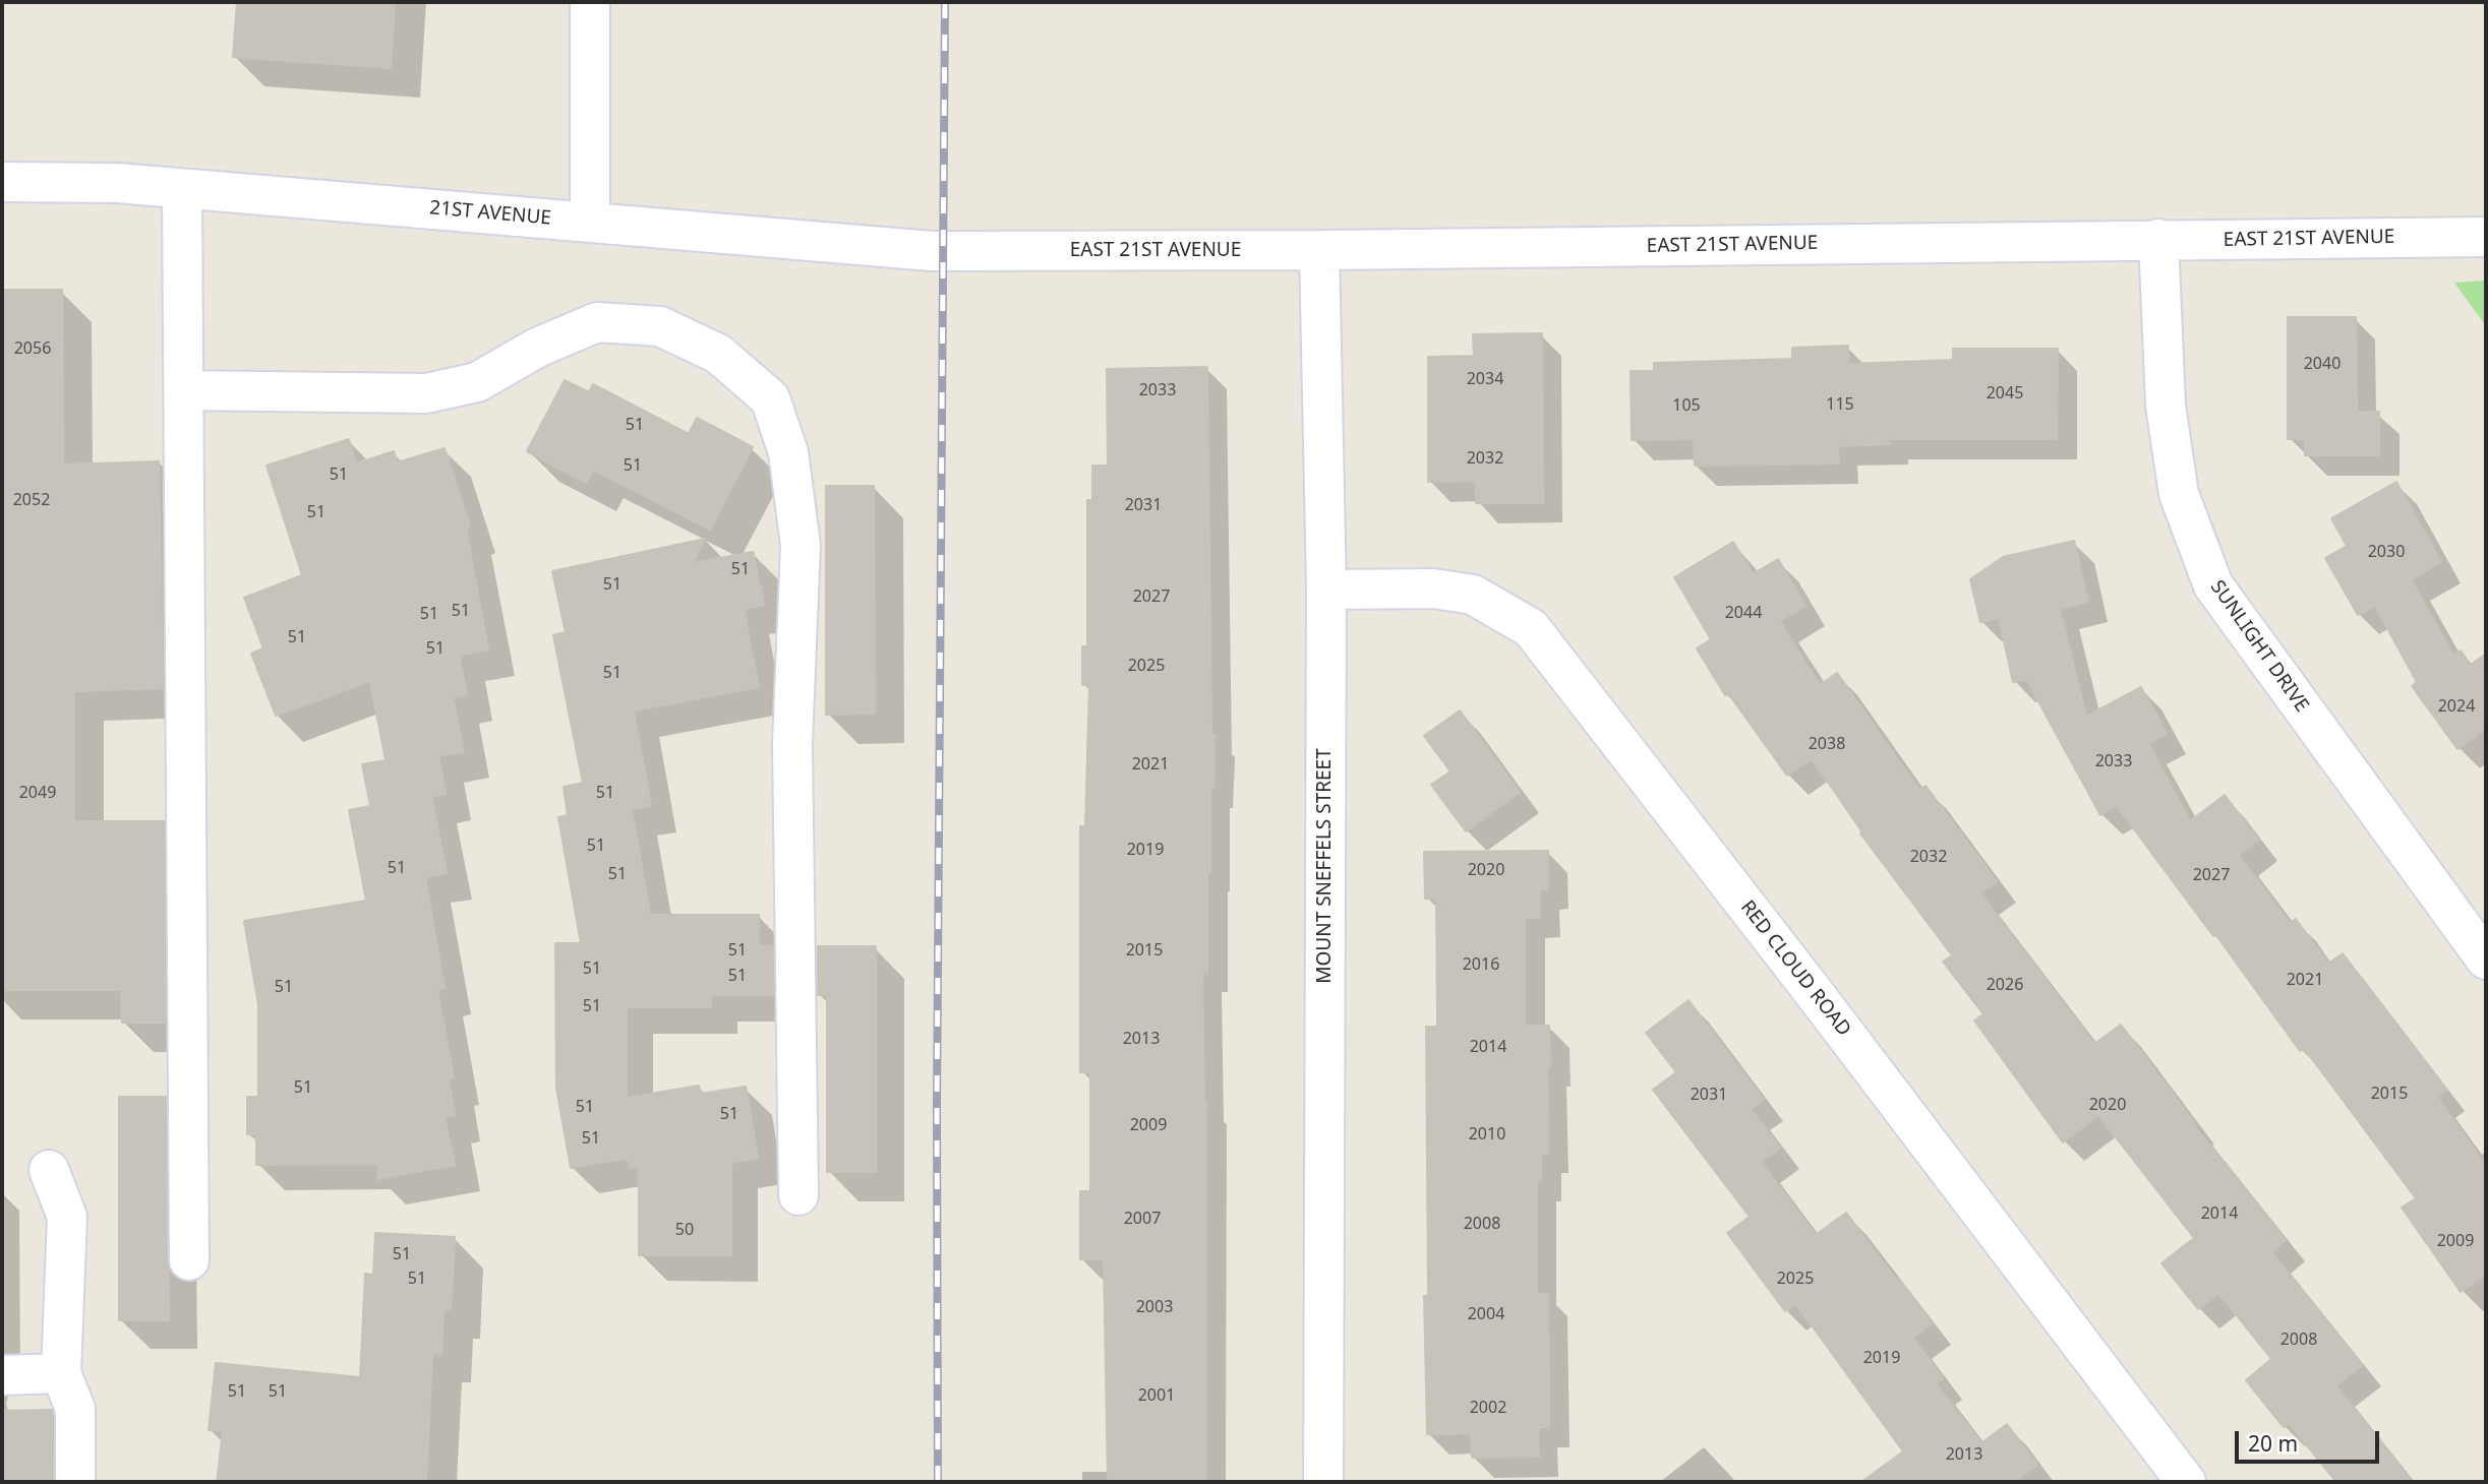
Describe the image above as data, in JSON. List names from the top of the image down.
{
  "streets": {
    "street": [
      "21ST AVENUE",
      "EAST 21ST AVENUE",
      "SUNLIGHT DRIVE",
      "MOUNT SNEFFELS STREET",
      "RED CLOUD ROAD"
    ]
  },
  "crossings": [
    ["21ST AVENUE", "EAST 21ST AVENUE"],
    ["EAST 21ST AVENUE", "SUNLIGHT DRIVE"],
    ["EAST 21ST AVENUE", "MOUNT SNEFFELS STREET"],
    ["MOUNT SNEFFELS STREET", "RED CLOUD ROAD"]
  ],
  "house_numbers": [
    "2056",
    "2040",
    "2034",
    "2033",
    "2045",
    "115",
    "105",
    "51",
    "2032",
    "51",
    "51",
    "2052",
    "2031",
    "51",
    "2030",
    "51",
    "51",
    "2027",
    "51",
    "2044",
    "51",
    "51",
    "51",
    "2025",
    "51",
    "2024",
    "2038",
    "2033",
    "2021",
    "2049",
    "51",
    "51",
    "2019",
    "2032",
    "51",
    "2020",
    "51",
    "2027",
    "51",
    "2015",
    "2016",
    "51",
    "51",
    "2021",
    "2026",
    "51",
    "51",
    "2013",
    "2014",
    "51",
    "2015",
    "2031",
    "2020",
    "51",
    "51",
    "2009",
    "2010",
    "51",
    "2014",
    "2007",
    "2008",
    "50",
    "2009",
    "51",
    "51",
    "2025",
    "2003",
    "2004",
    "2008",
    "2019",
    "51",
    "51",
    "2001",
    "2002",
    "2013"
  ],
  "scale_bar": "20 m"
}
